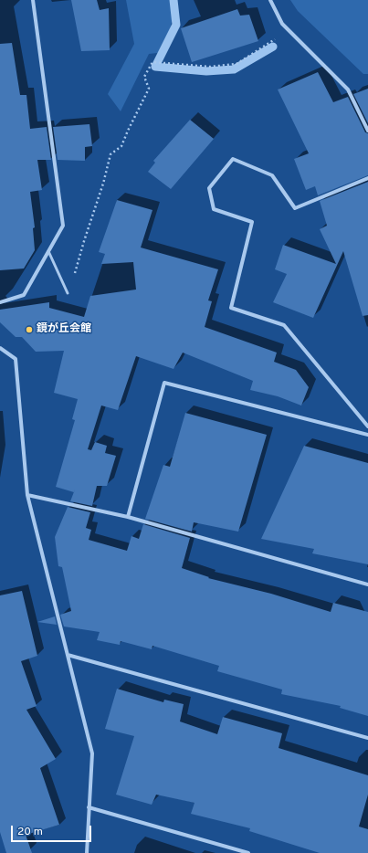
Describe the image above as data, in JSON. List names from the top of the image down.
{
  "places": ["鏡が丘会館"],
  "scale_bar": "20 m"
}
